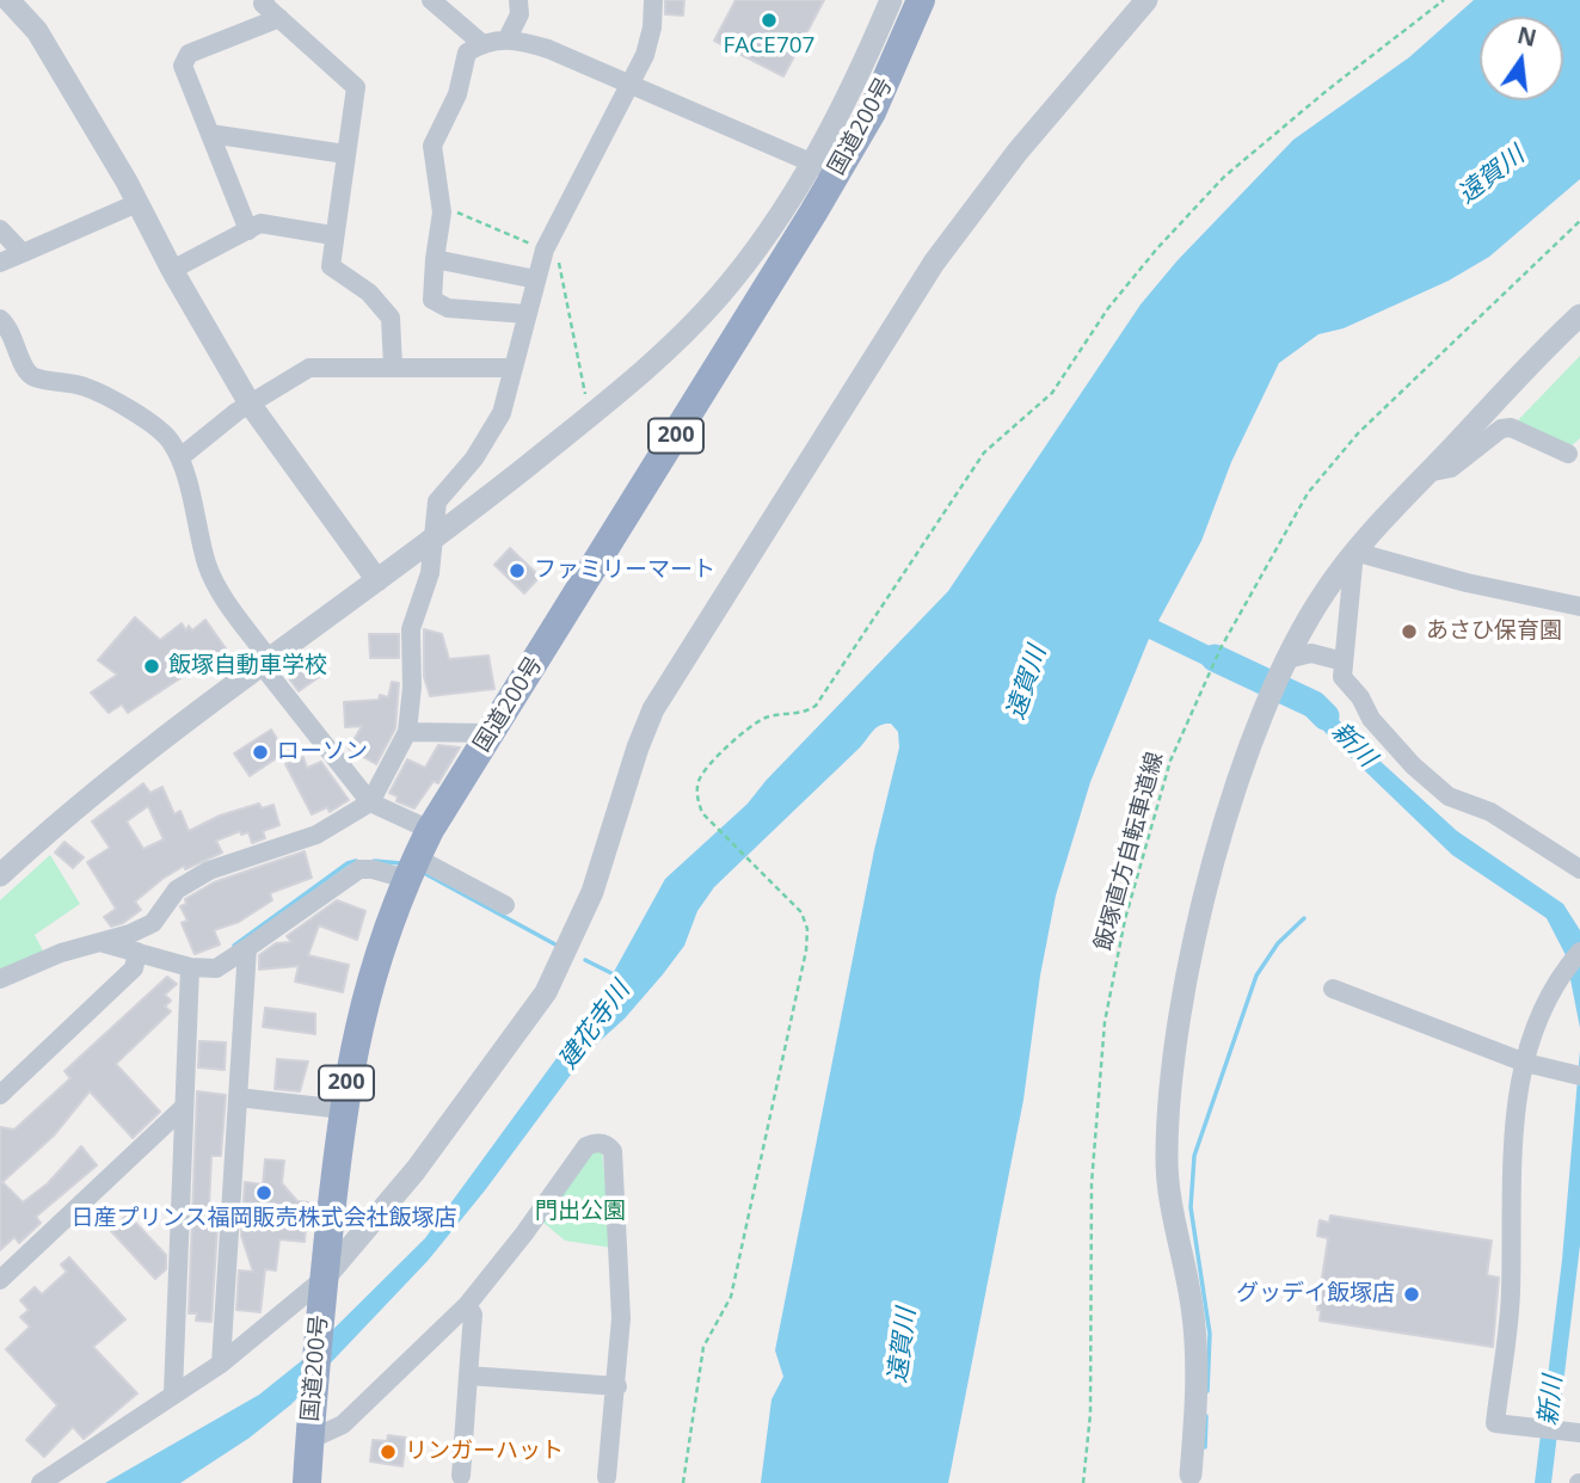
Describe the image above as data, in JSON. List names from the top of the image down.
{
  "streets": {
    "highway": ["国道200号", "200"],
    "path": ["飯塚直方自転車道線"]
  },
  "water": ["遠賀川", "新川", "建花寺川"],
  "parks": ["門出公園"],
  "places": [
    "FACE707",
    "ファミリーマート",
    "あさひ保育園",
    "飯塚自動車学校",
    "ローソン",
    "日産プリンス福岡販売株式会社飯塚店",
    "グッデイ飯塚店",
    "リンガーハット"
  ],
  "north": "top"
}
